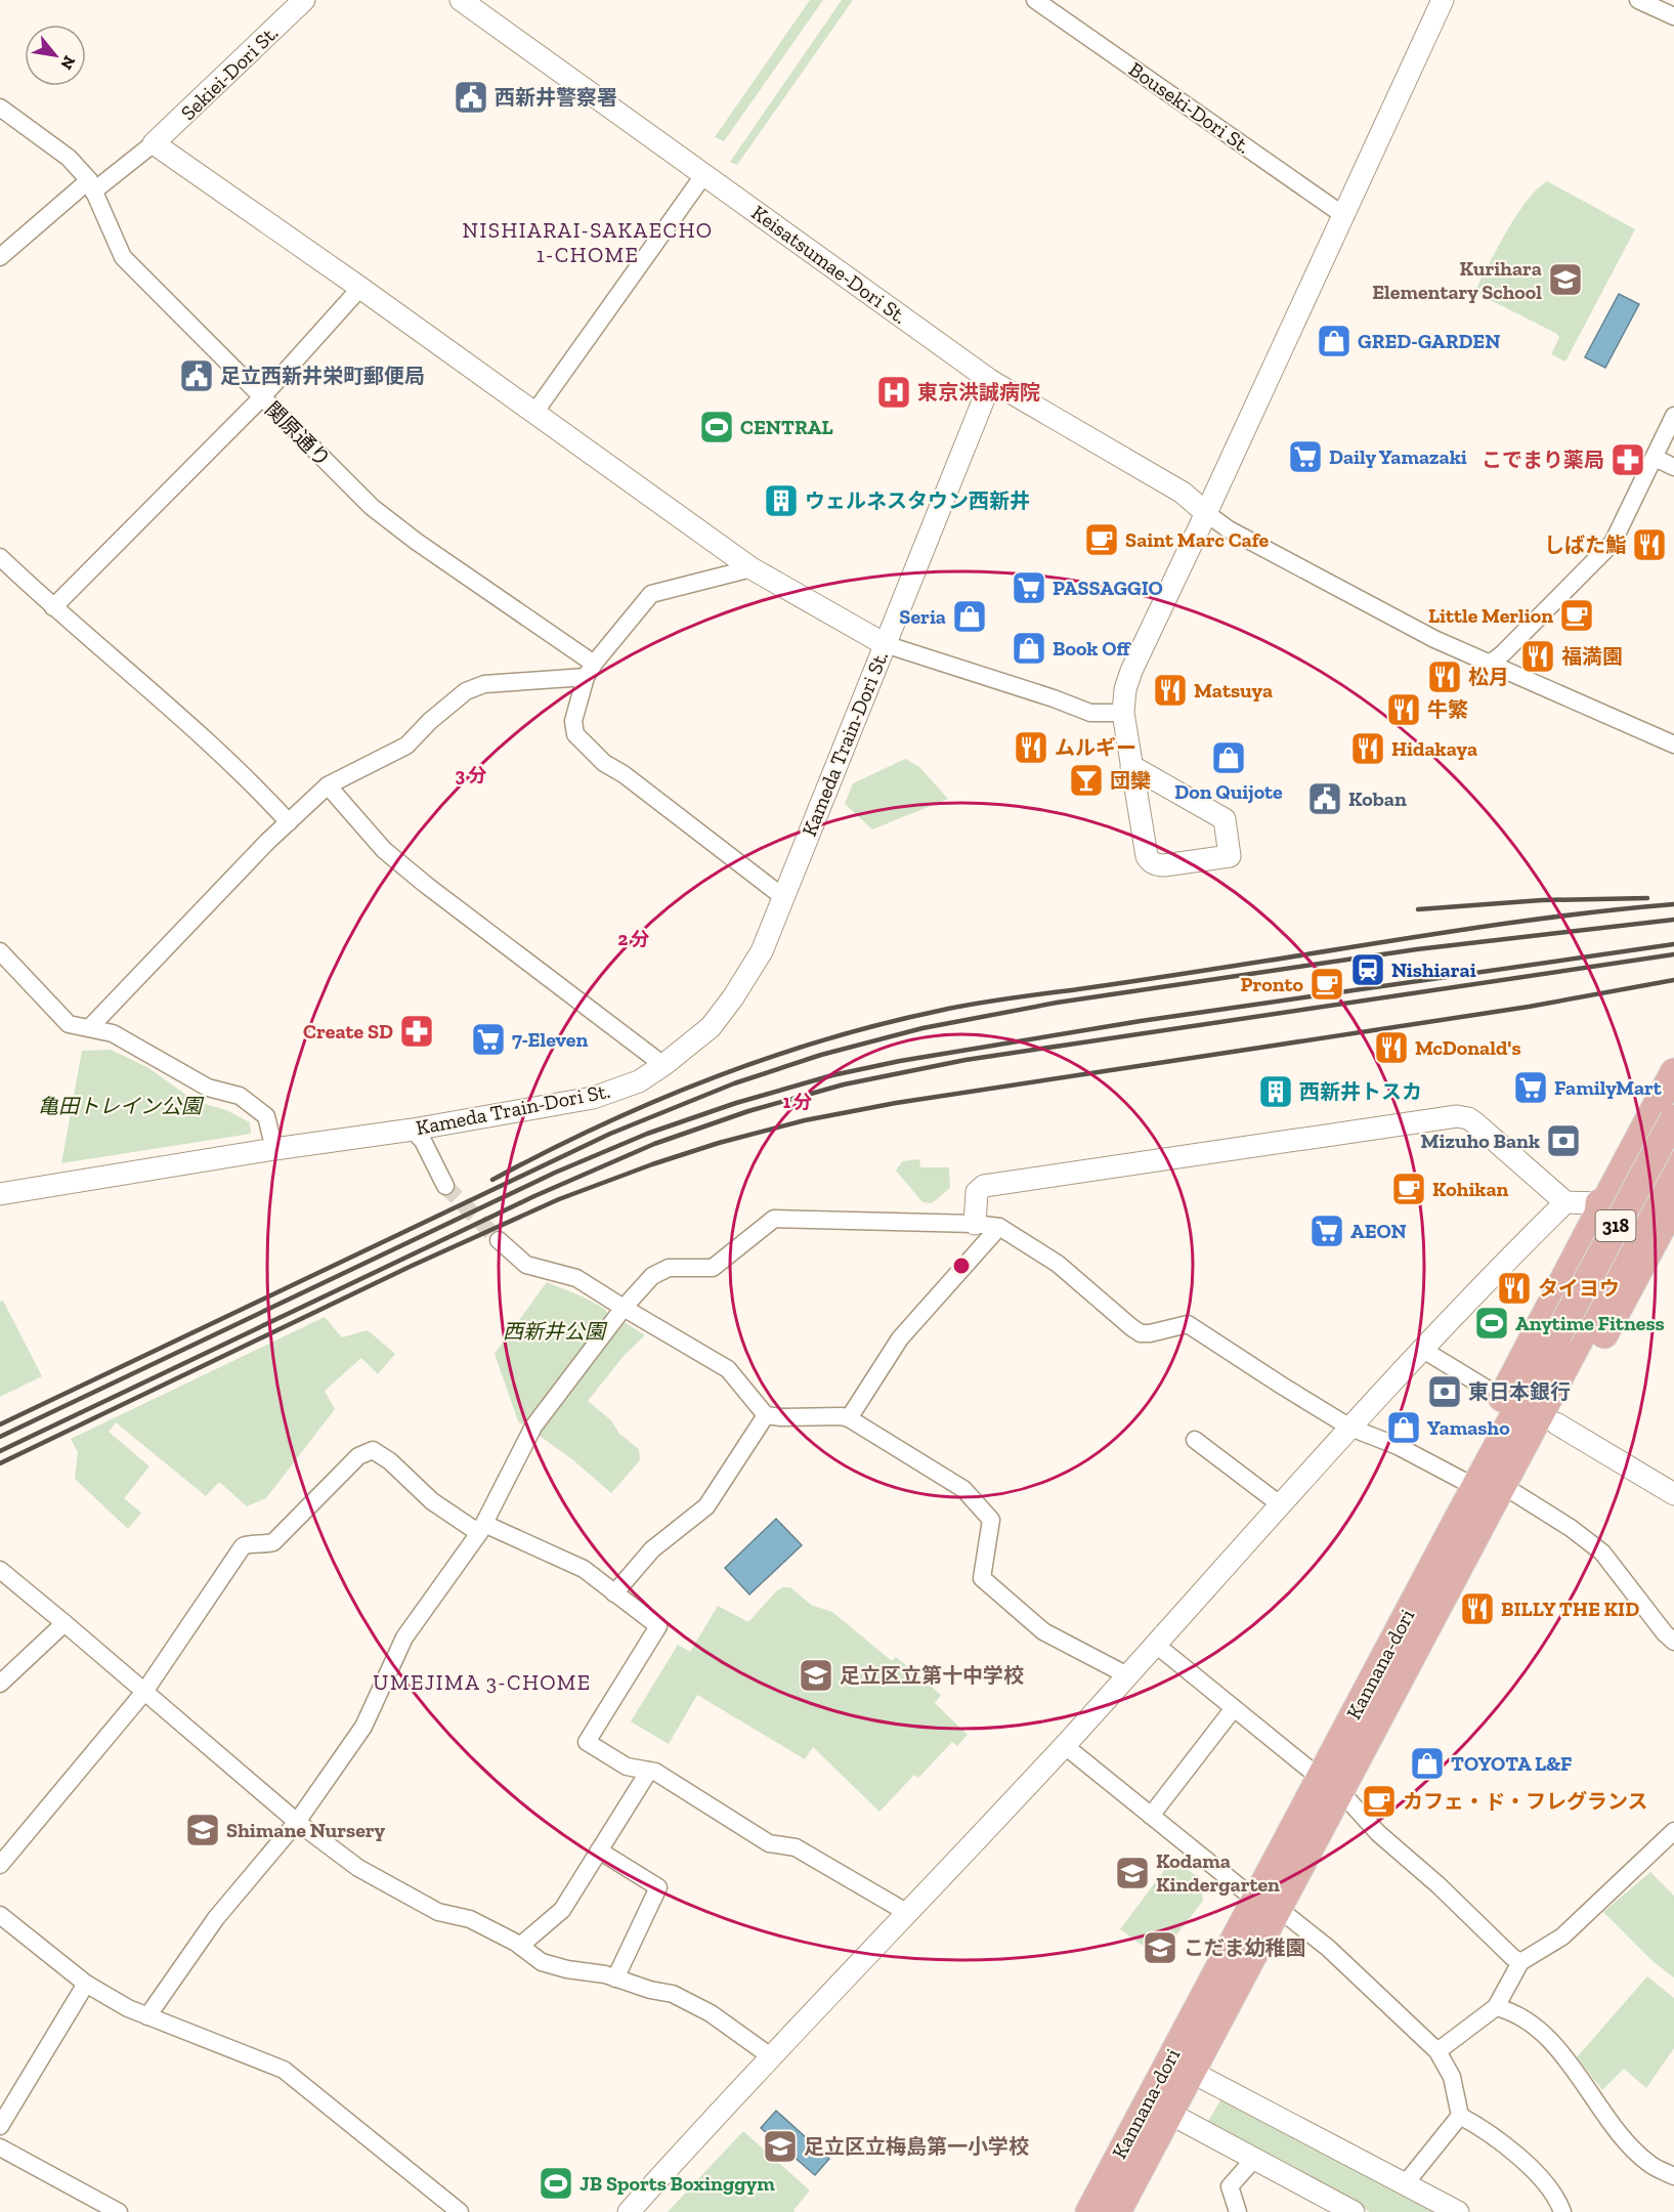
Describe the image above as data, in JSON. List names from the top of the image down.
{
  "streets": {
    "main road": ["318", "Kannana-dori"],
    "street": [
      "Sekiei-Dori St.",
      "Bouseki-Dori St.",
      "Keisatsumae-Dori St.",
      "関原通り",
      "Kameda Train-Dori St."
    ]
  },
  "crossings": [
    ["Keisatsumae-Dori St.", "Kameda Train-Dori St."]
  ],
  "districts": ["NISHIARAI-SAKAECHO 1-CHOME", "UMEJIMA 3-CHOME"],
  "parks": ["亀田トレイン公園", "西新井公園"],
  "places": {
    "public building": ["西新井警察署", "足立西新井栄町郵便局", "Koban"],
    "school or university": [
      "Kurihara Elementary School",
      "足立区立第十中学校",
      "Shimane Nursery",
      "Kodama Kindergarten",
      "こだま幼稚園",
      "足立区立梅島第一小学校"
    ],
    "shop": [
      "GRED-GARDEN",
      "Seria",
      "Book Off",
      "Don Quijote",
      "Yamasho",
      "TOYOTA L&F"
    ],
    "hospital": ["東京洪誠病院"],
    "sports": ["CENTRAL", "Anytime Fitness", "JB Sports Boxinggym"],
    "supermarket": [
      "Daily Yamazaki",
      "PASSAGGIO",
      "7-Eleven",
      "FamilyMart",
      "AEON"
    ],
    "pharmacy": ["こでまり薬局", "Create SD"],
    "building": ["ウェルネスタウン西新井", "西新井トスカ"],
    "cafe": [
      "Saint Marc Cafe",
      "Little Merlion",
      "Pronto",
      "Kohikan",
      "カフェ・ド・フレグランス"
    ],
    "restaurant": [
      "しばた鮨",
      "福満園",
      "松月",
      "Matsuya",
      "牛繁",
      "ムルギー",
      "Hidakaya",
      "McDonald's",
      "タイヨウ",
      "BILLY THE KID"
    ],
    "bar": ["団欒"],
    "station": ["Nishiarai"],
    "bank": ["Mizuho Bank", "東日本銀行"]
  },
  "north": "bottom right",
  "rings": ["3 分", "2 分", "1 分"]
}
